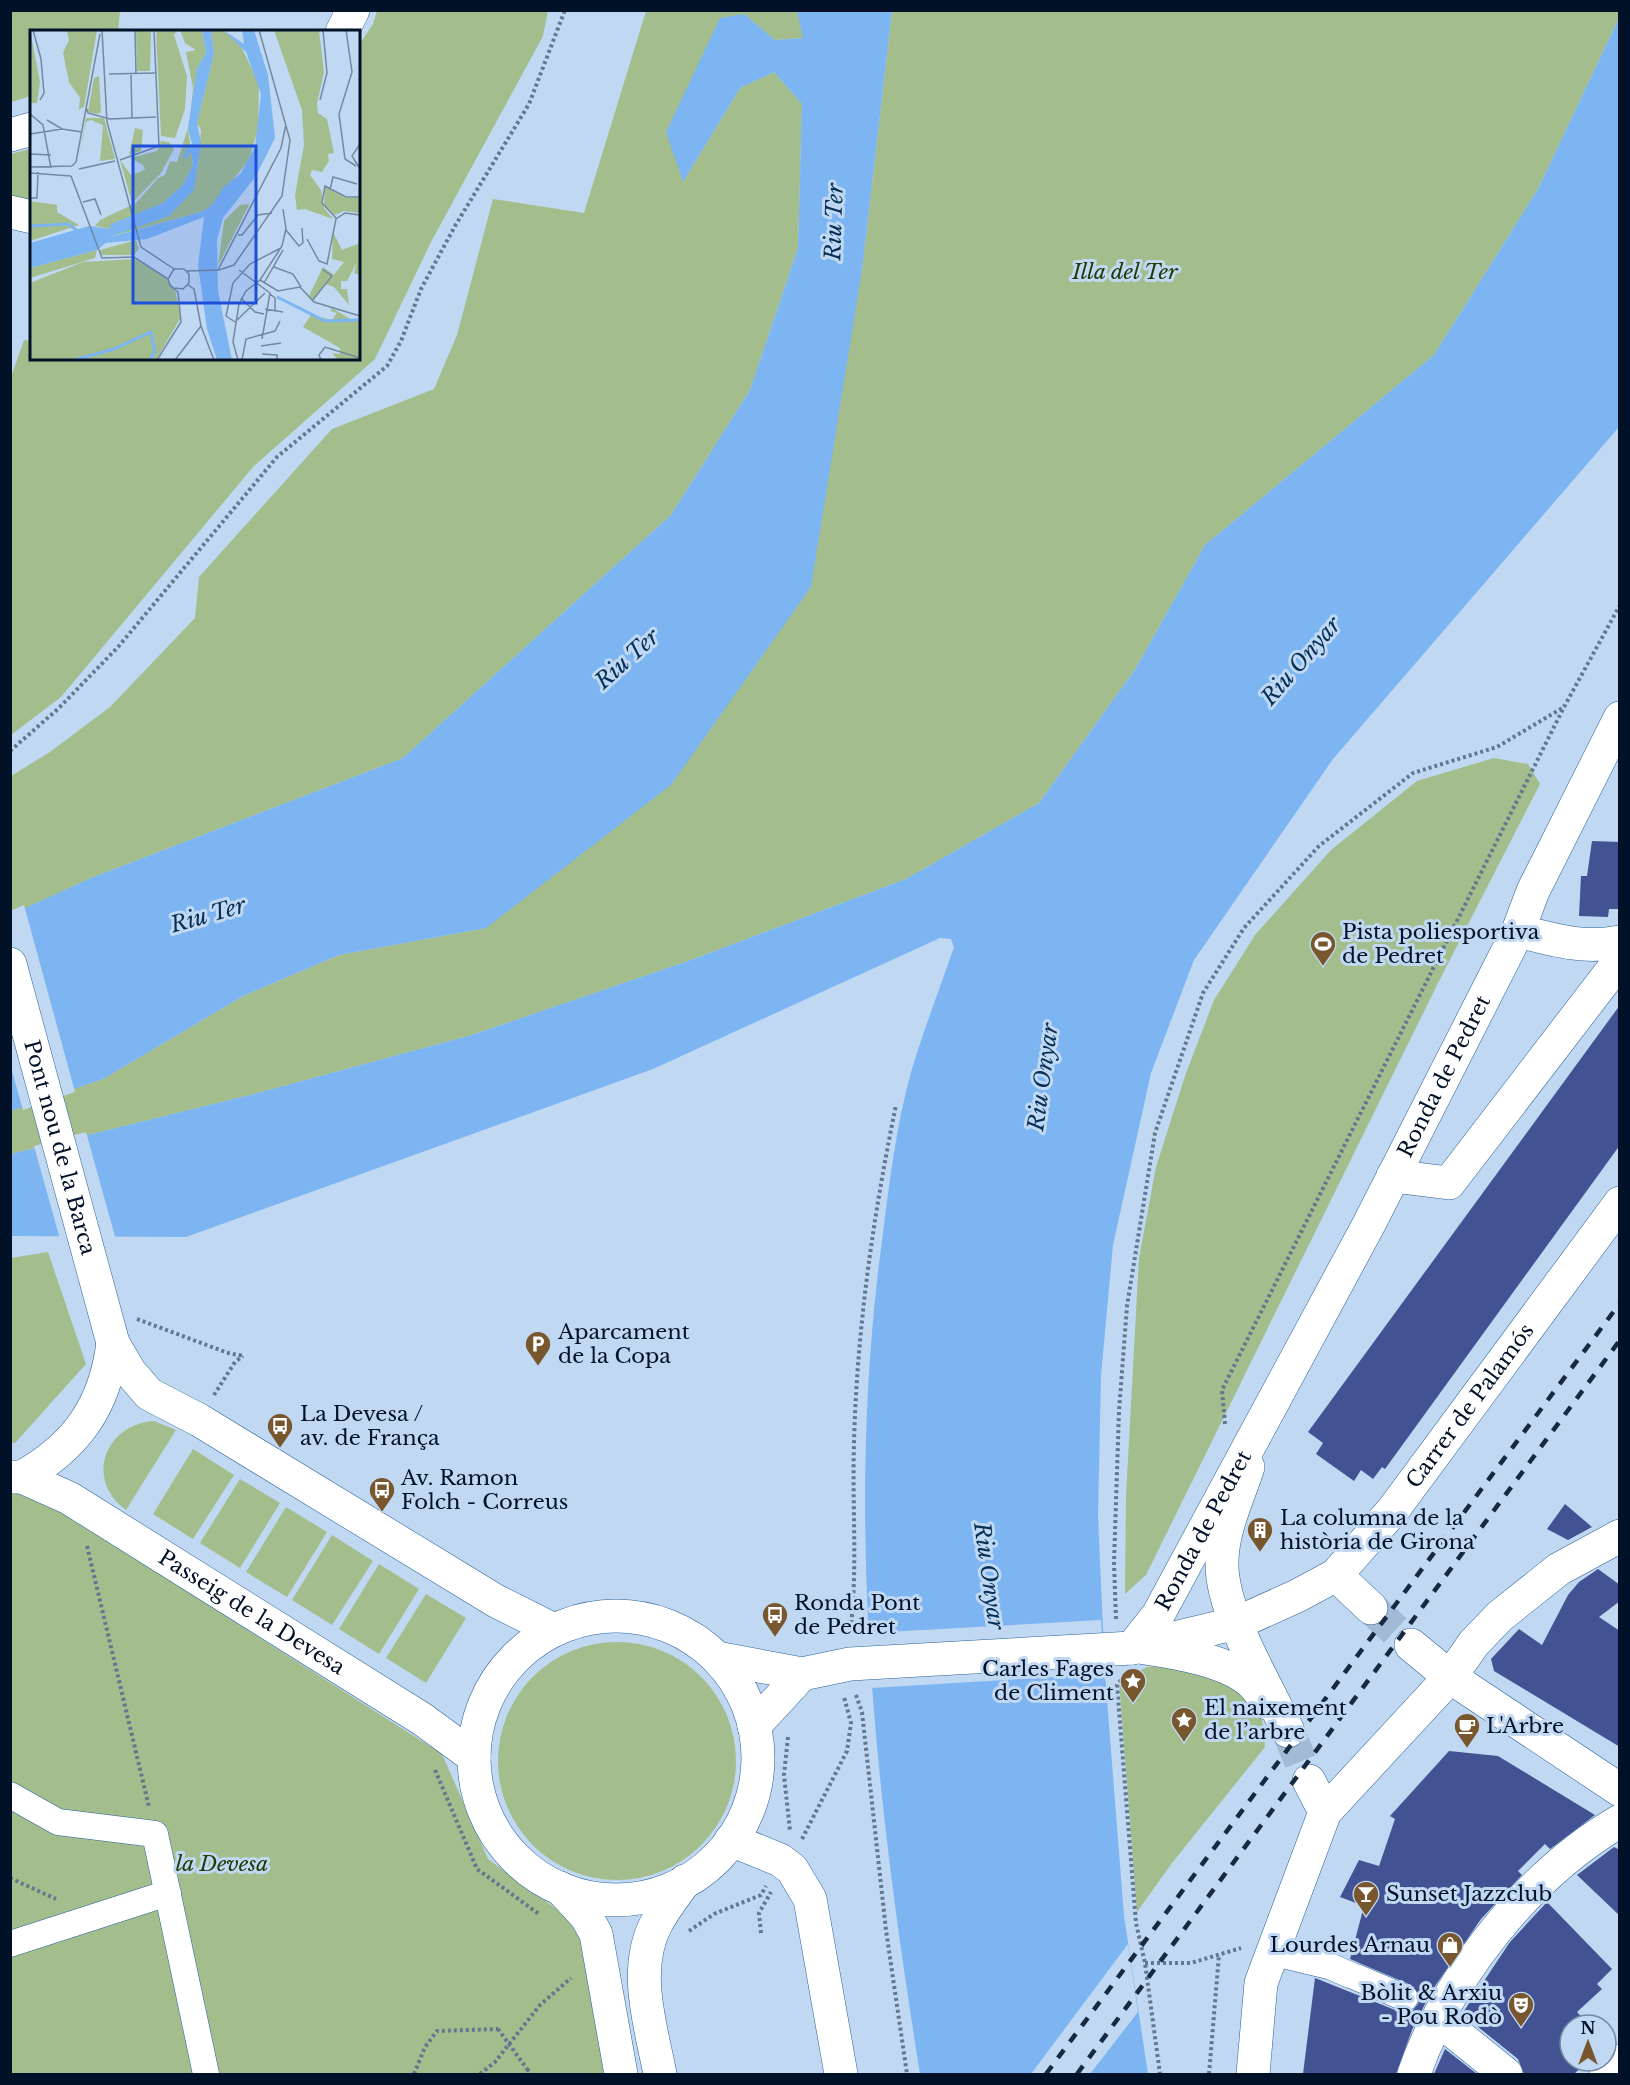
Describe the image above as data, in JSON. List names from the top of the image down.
{
  "streets": {
    "street": [
      "Ronda de Pedret",
      "Pont nou de la Barca",
      "Carrer de Palamós",
      "Passeig de la Devesa"
    ]
  },
  "crossings": [
    ["Ronda de Pedret", "Carrer de Palamós"],
    ["Pont nou de la Barca", "Passeig de la Devesa"]
  ],
  "water": ["Riu Ter", "Riu Onyar"],
  "parks": ["Illa del Ter", "la Devesa"],
  "places": {
    "sports": ["Pista poliesportiva de Pedret"],
    "parking": ["Aparcament de la Copa"],
    "bus stop": ["La Devesa / av. de França", "Av. Ramon Folch - Correus", "Ronda Pont de Pedret"],
    "building": ["La columna de la història de Girona"],
    "place": ["Carles Fages de Climent", "El naixement de l’arbre"],
    "cafe": ["L'Arbre"],
    "bar": ["Sunset Jazzclub"],
    "shop": ["Lourdes Arnau"],
    "theatre": ["Bòlit & Arxiu - Pou Rodò"]
  },
  "north": "top"
}
